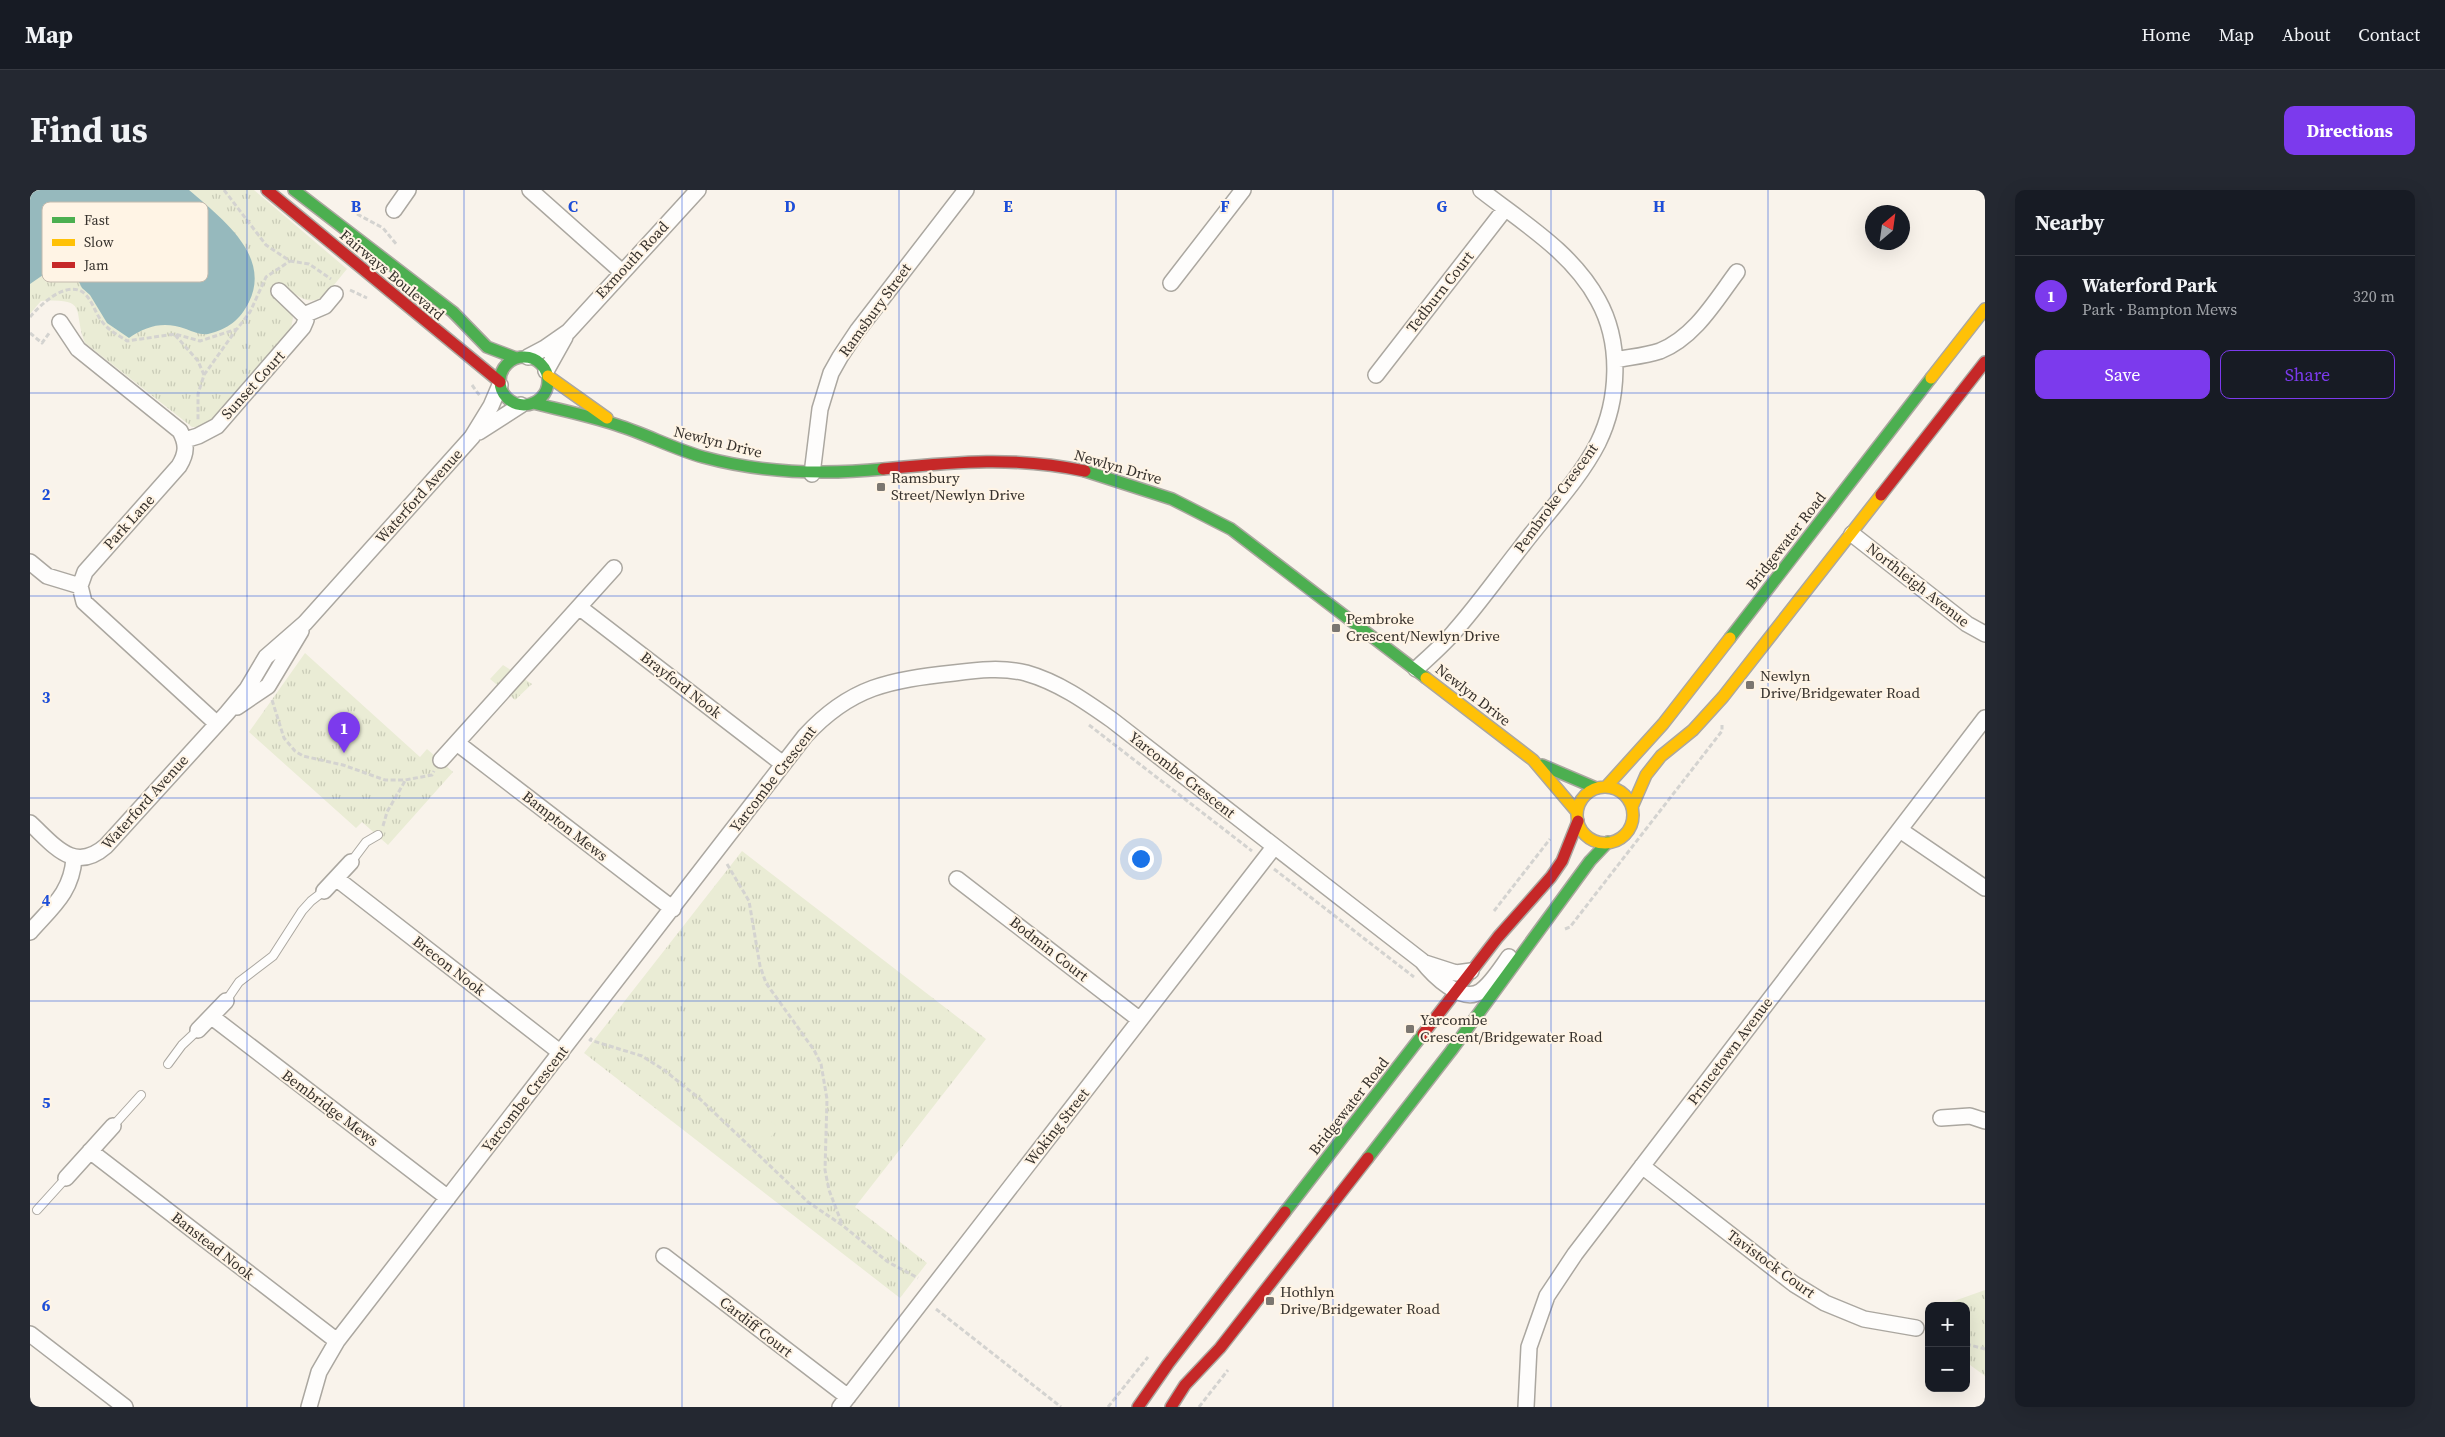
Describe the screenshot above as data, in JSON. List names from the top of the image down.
{
  "streets": {
    "street": [
      "Exmouth Road",
      "Fairways Boulevard",
      "Tedburn Court",
      "Ramsbury Street",
      "Sunset Court",
      "Newlyn Drive",
      "Waterford Avenue",
      "Pembroke Crescent",
      "Park Lane",
      "Bridgewater Road",
      "Northleigh Avenue",
      "Brayford Nook",
      "Yarcombe Crescent",
      "Bampton Mews",
      "Bodmin Court",
      "Brecon Nook",
      "Princetown Avenue",
      "Bembridge Mews",
      "Woking Street",
      "Banstead Nook",
      "Tavistock Court",
      "Cardiff Court"
    ]
  },
  "crossings": [
    ["Exmouth Road", "Fairways Boulevard"],
    ["Exmouth Road", "Newlyn Drive"],
    ["Exmouth Road", "Waterford Avenue"],
    ["Fairways Boulevard", "Newlyn Drive"],
    ["Fairways Boulevard", "Waterford Avenue"],
    ["Tedburn Court", "Pembroke Crescent"],
    ["Ramsbury Street", "Newlyn Drive"],
    ["Sunset Court", "Park Lane"],
    ["Newlyn Drive", "Waterford Avenue"],
    ["Newlyn Drive", "Pembroke Crescent"],
    ["Newlyn Drive", "Bridgewater Road"],
    ["Bridgewater Road", "Yarcombe Crescent"],
    ["Brayford Nook", "Yarcombe Crescent"],
    ["Yarcombe Crescent", "Bampton Mews"],
    ["Yarcombe Crescent", "Brecon Nook"],
    ["Yarcombe Crescent", "Bembridge Mews"],
    ["Yarcombe Crescent", "Woking Street"],
    ["Yarcombe Crescent", "Banstead Nook"],
    ["Bodmin Court", "Woking Street"],
    ["Princetown Avenue", "Tavistock Court"],
    ["Woking Street", "Cardiff Court"]
  ],
  "places": {
    "transit": [
      "Ramsbury Street/Newlyn Drive",
      "Pembroke Crescent/Newlyn Drive",
      "Newlyn Drive/Bridgewater Road",
      "Yarcombe Crescent/Bridgewater Road",
      "Hothlyn Drive/Bridgewater Road"
    ]
  },
  "legend": ["Fast", "Slow", "Jam"],
  "north": "top right",
  "page": {
    "header": "Map",
    "nav": [
      "Home",
      "Map",
      "About",
      "Contact"
    ],
    "title": "Find us",
    "buttons": [
      "Directions",
      ["Save", "Share"]
    ],
    "heading": "Nearby",
    "list": [
      {
        "mark": "1",
        "name": "Waterford Park",
        "note": "Park · Bampton Mews",
        "value": "320 m"
      }
    ],
    "pins": "1",
    "map_buttons": ["+", "−"]
  },
  "grid": {
    "columns": [
      "B",
      "C",
      "D",
      "E",
      "F",
      "G",
      "H"
    ],
    "rows": [
      "2",
      "3",
      "4",
      "5",
      "6"
    ]
  }
}
